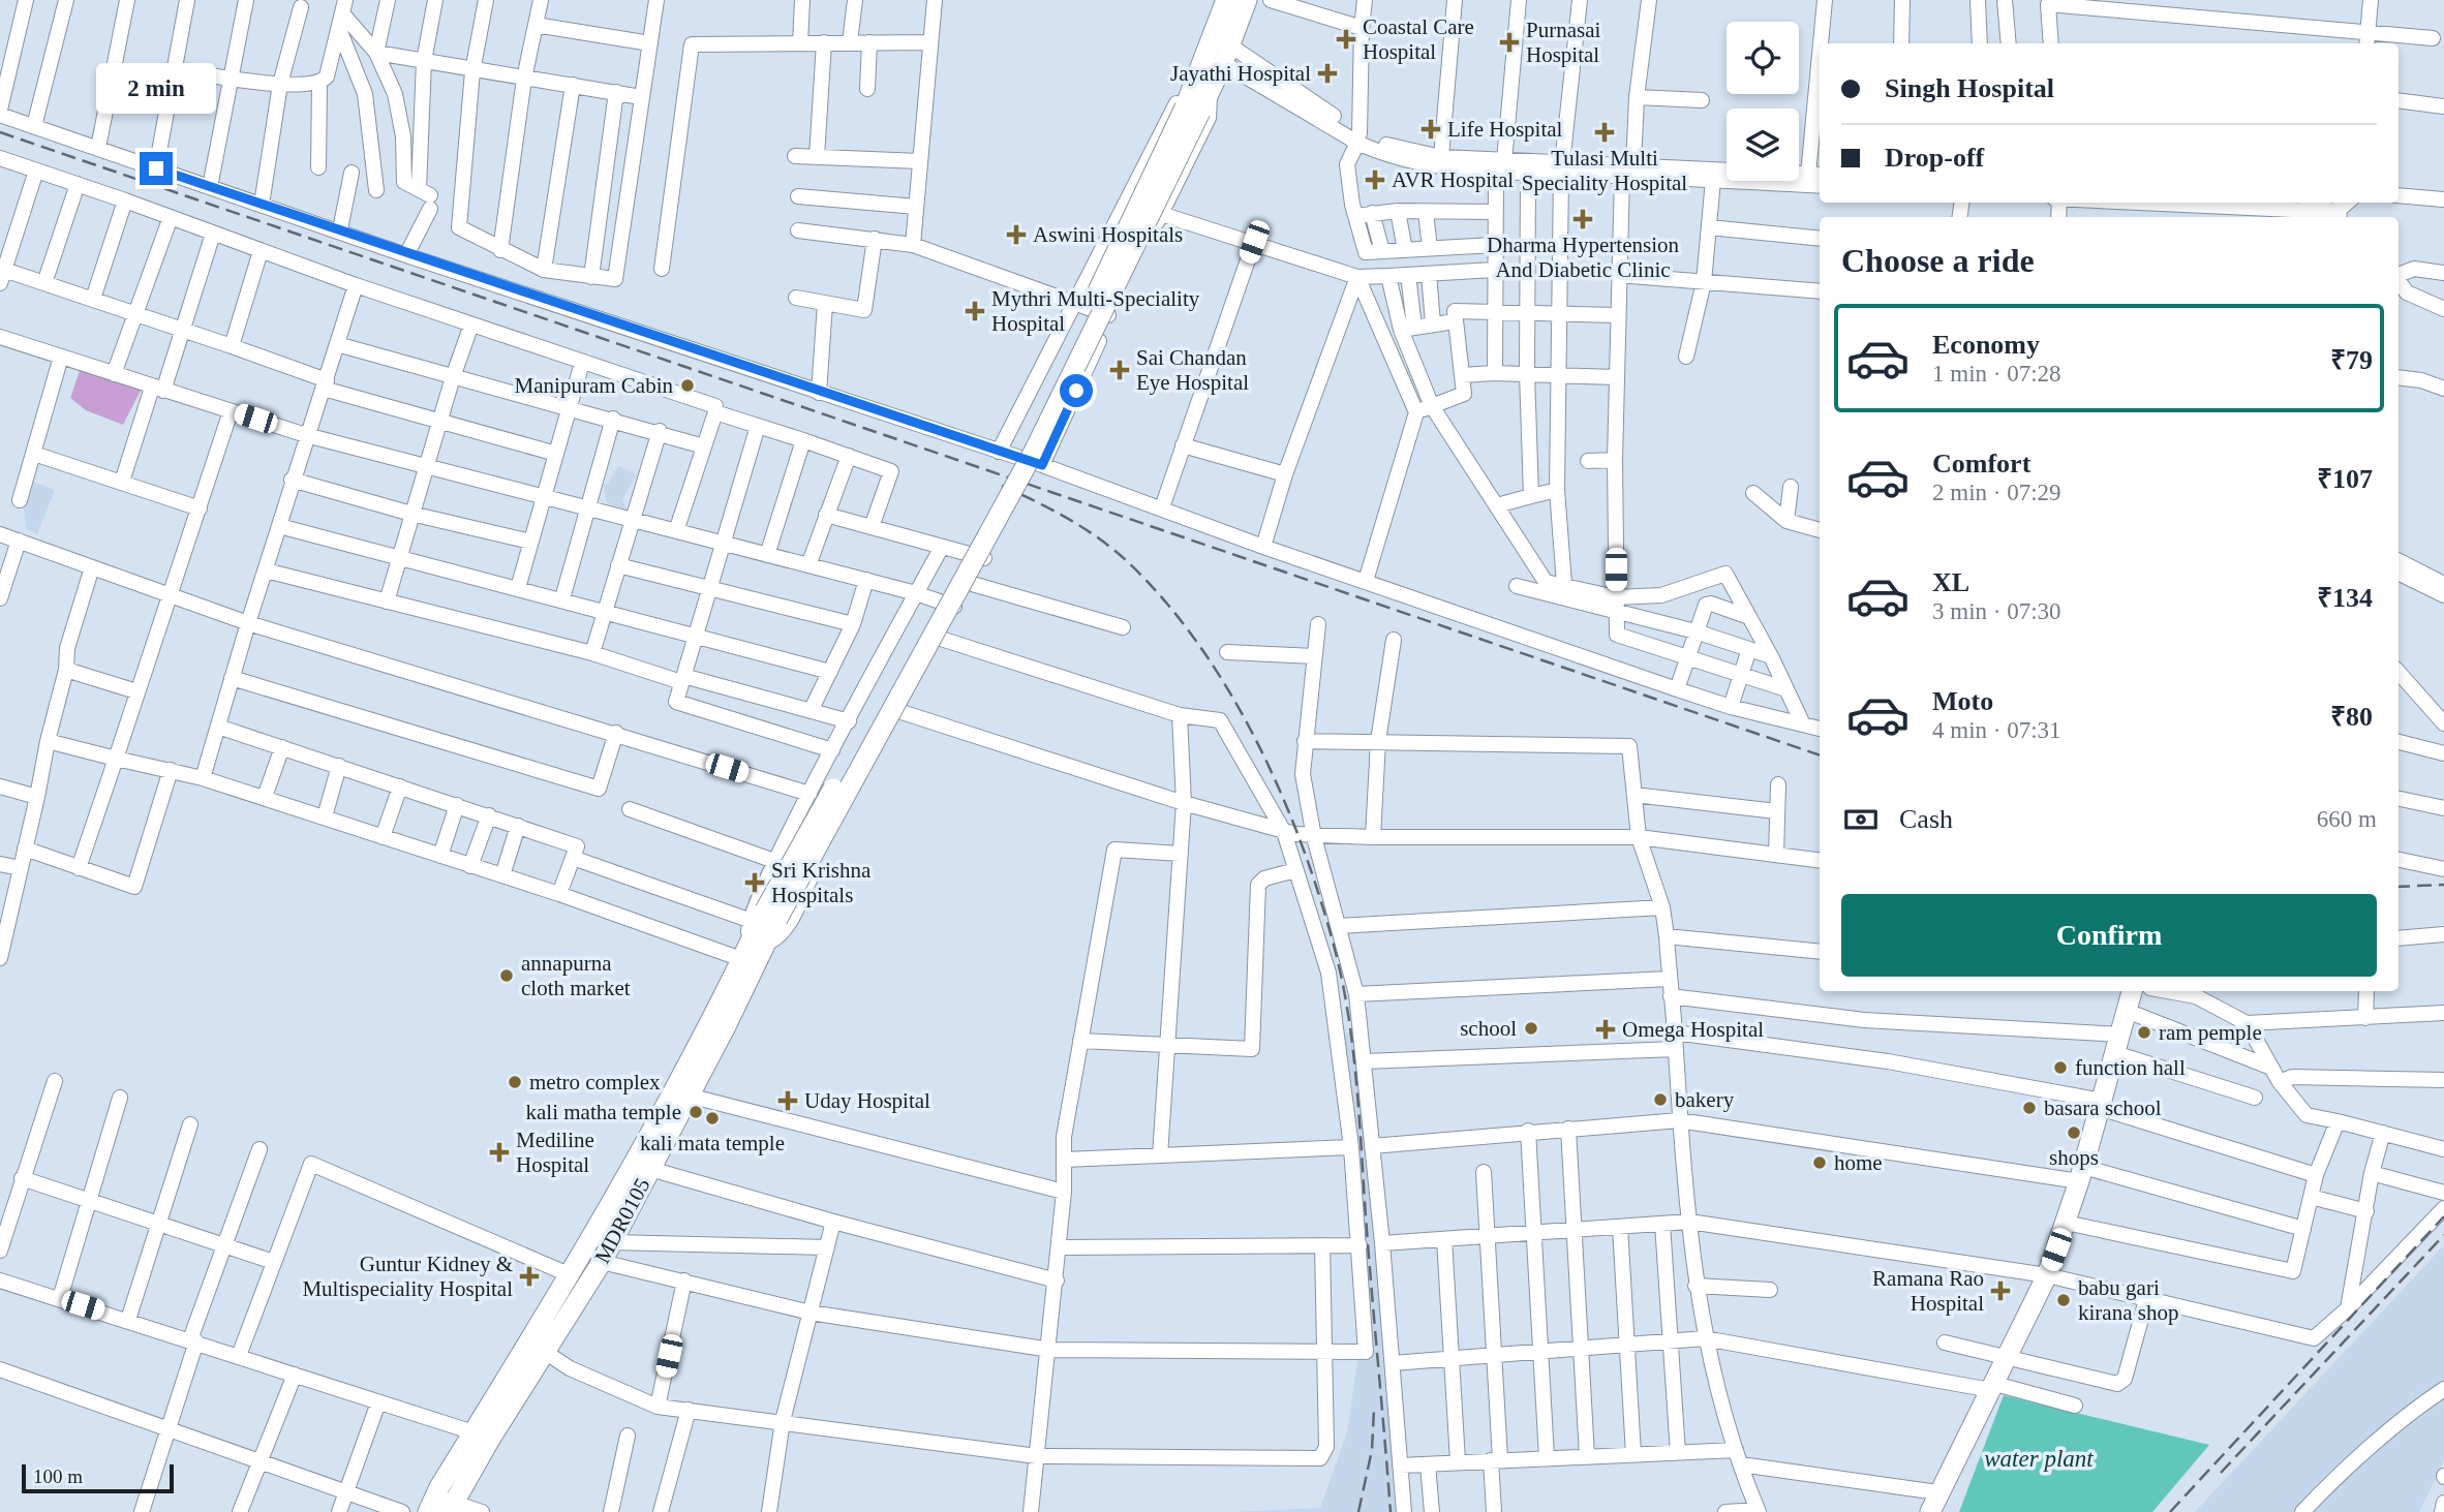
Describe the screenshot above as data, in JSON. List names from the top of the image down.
{
  "streets": {
    "main road": ["MDR0105"]
  },
  "water": ["water plant"],
  "places": {
    "health": [
      "Coastal Care Hospital",
      "Purnasai Hospital",
      "Jayathi Hospital",
      "Life Hospital",
      "Tulasi Multi Speciality Hospital",
      "AVR Hospital",
      "Dharma Hypertension And Diabetic Clinic",
      "Aswini Hospitals",
      "Mythri Multi-Speciality Hospital",
      "Sai Chandan Eye Hospital",
      "Sri Krishna Hospitals",
      "Omega Hospital",
      "Uday Hospital",
      "Mediline Hospital",
      "Guntur Kidney & Multispeciality Hospital",
      "Ramana Rao Hospital"
    ],
    "other": [
      "Manipuram Cabin",
      "annapurna cloth market",
      "school",
      "ram pemple",
      "function hall",
      "metro complex",
      "bakery",
      "basara school",
      "kali matha temple",
      "kali mata temple",
      "shops",
      "home",
      "babu gari kirana shop"
    ]
  },
  "scale_bar": "100 m",
  "page": {
    "banner": ["Singh Hospital", "Drop-off"],
    "bubble": "2 min",
    "heading": "Choose a ride",
    "list": [
      {
        "name": "Economy",
        "note": "1 min · 07:28",
        "value": "₹79"
      },
      {
        "name": "Comfort",
        "note": "2 min · 07:29",
        "value": "₹107"
      },
      {
        "name": "XL",
        "note": "3 min · 07:30",
        "value": "₹134"
      },
      {
        "name": "Moto",
        "note": "4 min · 07:31",
        "value": "₹80"
      }
    ],
    "pay": ["Cash", "660 m"],
    "buttons": "Confirm",
    "scale": "100 m"
  }
}
